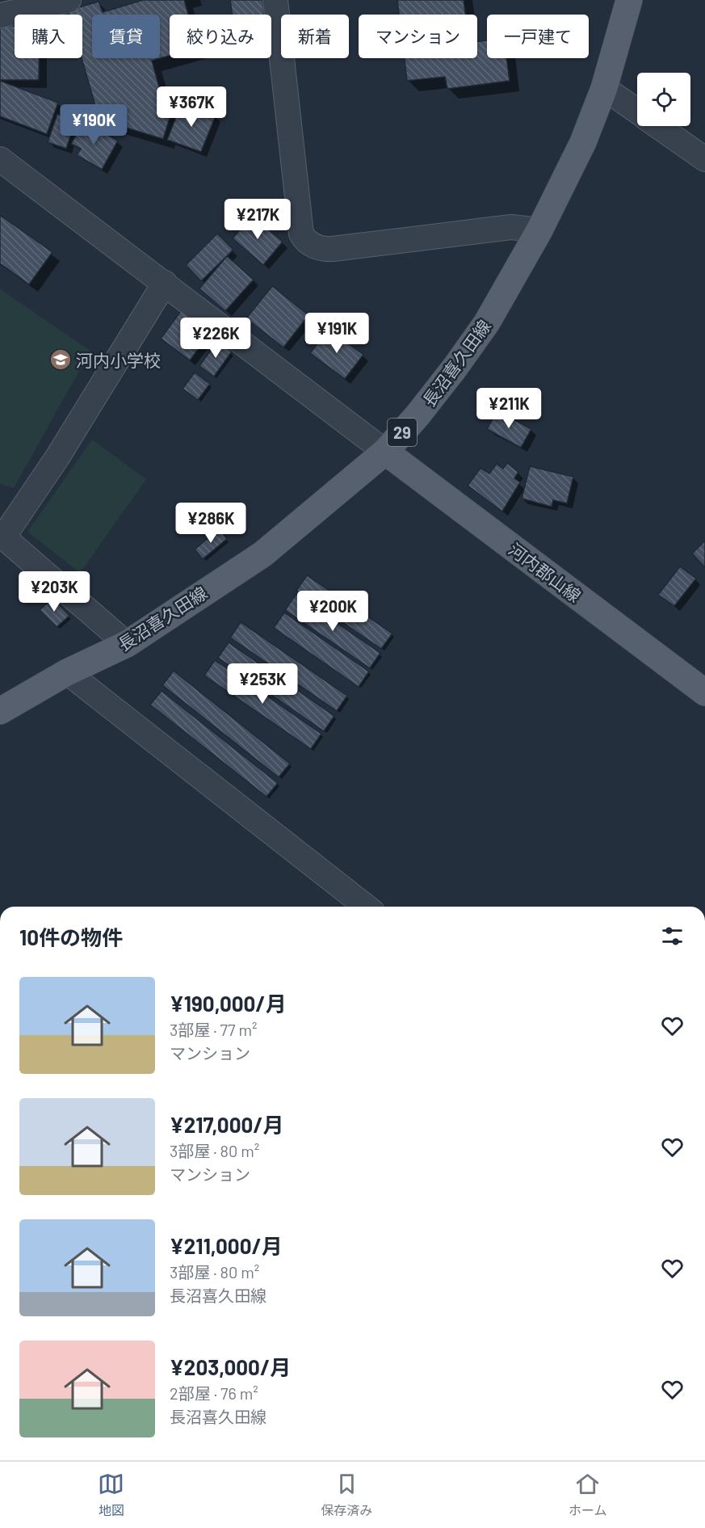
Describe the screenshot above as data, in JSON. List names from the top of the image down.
{
  "streets": {
    "main road": ["長沼喜久田線", "29", "河内郡山線"]
  },
  "crossings": [
    ["長沼喜久田線", "河内郡山線"]
  ],
  "places": {
    "school or university": ["河内小学校"]
  },
  "page": {
    "chip": [
      "購入",
      "賃貸",
      "絞り込み",
      "新着",
      "マンション",
      "一戸建て"
    ],
    "price": [
      "¥367K",
      "¥190K",
      "¥217K",
      "¥191K",
      "¥226K",
      "¥211K",
      "¥286K",
      "¥203K",
      "¥200K",
      "¥253K"
    ],
    "heading": "10件の物件",
    "list": [
      {
        "name": "¥190,000/月",
        "note": "3部屋 · 77 m² · マンション"
      },
      {
        "name": "¥217,000/月",
        "note": "3部屋 · 80 m² · マンション"
      },
      {
        "name": "¥211,000/月",
        "note": "3部屋 · 80 m² · 長沼喜久田線"
      },
      {
        "name": "¥203,000/月",
        "note": "2部屋 · 76 m² · 長沼喜久田線"
      }
    ],
    "tabs": ["地図", "保存済み", "ホーム"]
  }
}
